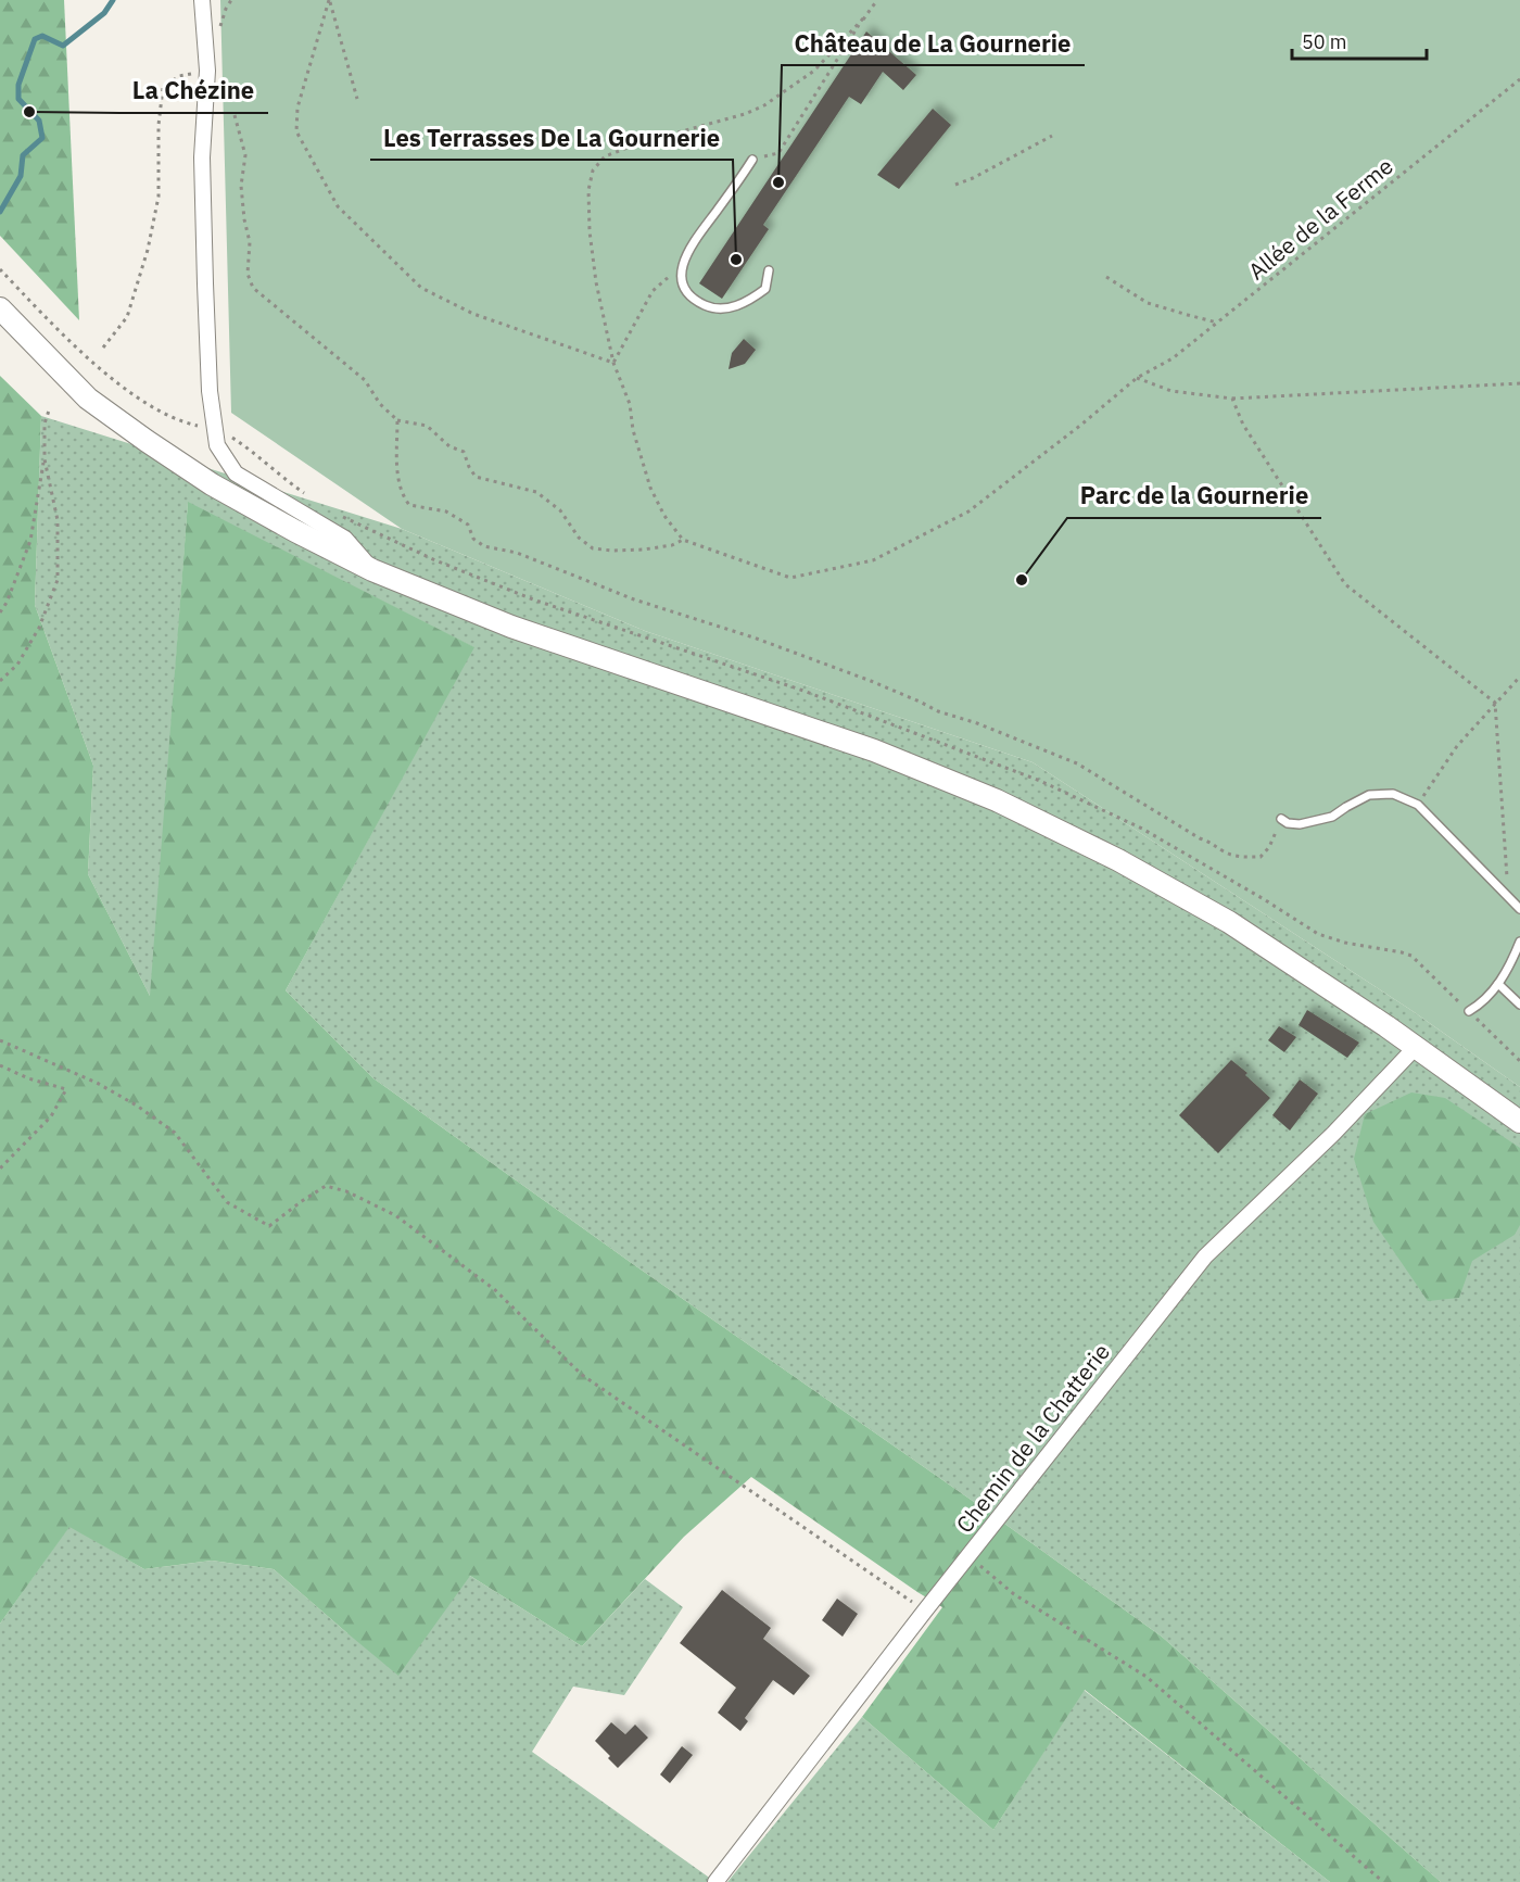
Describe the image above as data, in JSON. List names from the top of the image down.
{
  "streets": {
    "street": ["Chemin de la Chatterie"],
    "path": ["Allée de la Ferme"]
  },
  "places": [
    "La Chézine",
    "Château de La Gournerie",
    "Les Terrasses De La Gournerie",
    "Parc de la Gournerie"
  ],
  "scale_bar": "50 m"
}
